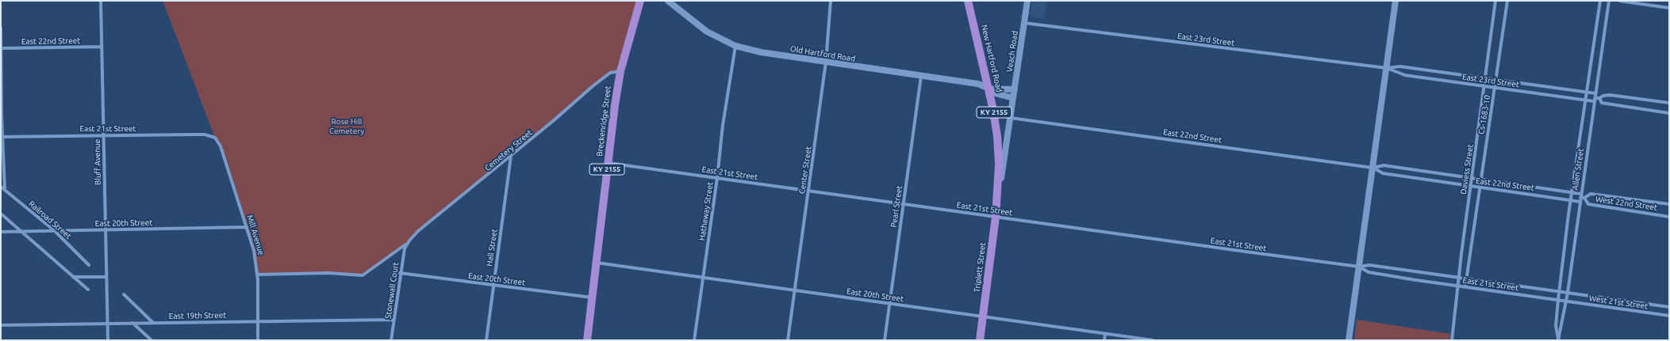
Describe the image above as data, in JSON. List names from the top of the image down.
{
  "streets": {
    "main road": [
      "New Hartford Road",
      "KY 2155",
      "Breckenridge Street",
      "Triplett Street"
    ],
    "street": [
      "East 23rd Street",
      "East 22nd Street",
      "Veach Road",
      "Old Hartford Road",
      "Cs-1683-10",
      "East 21st Street",
      "Cemetery Street",
      "Bluff Avenue",
      "Daviess Street",
      "Allen Street",
      "Center Street",
      "West 22nd Street",
      "Pearl Street",
      "Hathaway Street",
      "Railroad Street",
      "East 20th Street",
      "Mill Avenue",
      "Hall Street",
      "Stonewall Court",
      "West 21st Street",
      "East 19th Street"
    ]
  },
  "crossings": [
    ["East 23rd Street", "Veach Road"],
    ["East 23rd Street", "Cs-1683-10"],
    ["East 23rd Street", "Daviess Street"],
    ["East 23rd Street", "Allen Street"],
    ["East 22nd Street", "Veach Road"],
    ["East 22nd Street", "Cs-1683-10"],
    ["East 22nd Street", "Bluff Avenue"],
    ["East 22nd Street", "Daviess Street"],
    ["East 22nd Street", "Allen Street"],
    ["East 22nd Street", "West 22nd Street"],
    ["Veach Road", "New Hartford Road"],
    ["Veach Road", "Triplett Street"],
    ["Old Hartford Road", "New Hartford Road"],
    ["Old Hartford Road", "Center Street"],
    ["Old Hartford Road", "Pearl Street"],
    ["Old Hartford Road", "Hathaway Street"],
    ["New Hartford Road", "Triplett Street"],
    ["Cs-1683-10", "East 21st Street"],
    ["Breckenridge Street", "East 21st Street"],
    ["Breckenridge Street", "Cemetery Street"],
    ["Breckenridge Street", "East 20th Street"],
    ["East 21st Street", "Bluff Avenue"],
    ["East 21st Street", "Daviess Street"],
    ["East 21st Street", "Allen Street"],
    ["East 21st Street", "Center Street"],
    ["East 21st Street", "Pearl Street"],
    ["East 21st Street", "Hathaway Street"],
    ["East 21st Street", "Mill Avenue"],
    ["East 21st Street", "Triplett Street"],
    ["East 21st Street", "West 21st Street"],
    ["Cemetery Street", "Mill Avenue"],
    ["Cemetery Street", "Hall Street"],
    ["Cemetery Street", "Stonewall Court"],
    ["Bluff Avenue", "East 20th Street"],
    ["Bluff Avenue", "East 19th Street"],
    ["Allen Street", "West 22nd Street"],
    ["Allen Street", "West 21st Street"],
    ["Center Street", "East 20th Street"],
    ["Pearl Street", "East 20th Street"],
    ["Hathaway Street", "East 20th Street"],
    ["Railroad Street", "East 20th Street"],
    ["East 20th Street", "Mill Avenue"],
    ["East 20th Street", "Hall Street"],
    ["East 20th Street", "Triplett Street"],
    ["East 20th Street", "Stonewall Court"],
    ["Mill Avenue", "East 19th Street"],
    ["Stonewall Court", "East 19th Street"]
  ],
  "parks": ["Rose Hill Cemetery"]
}
